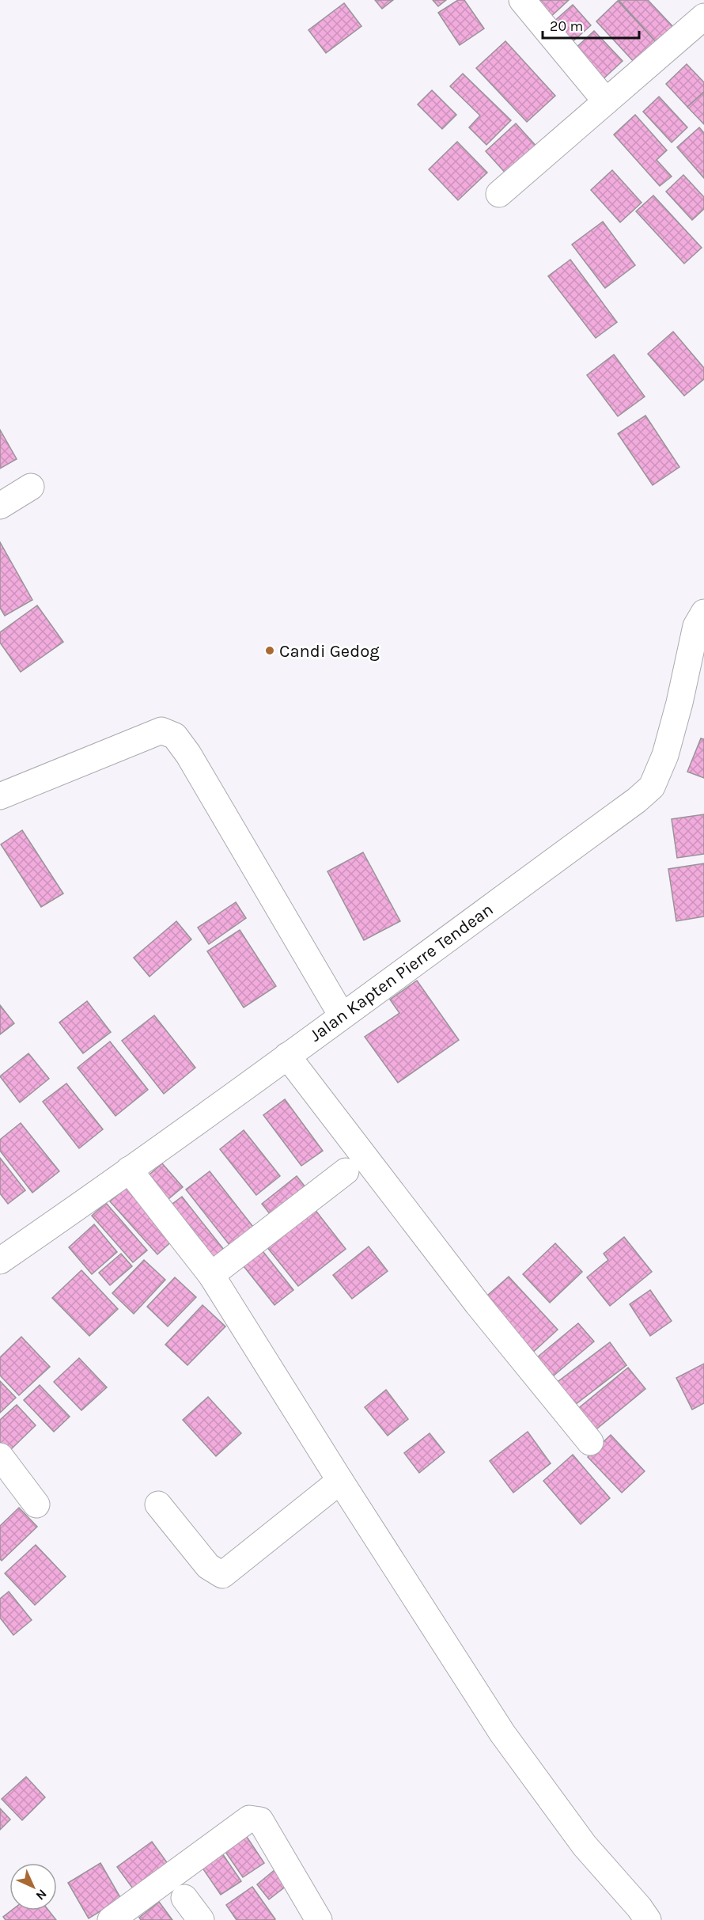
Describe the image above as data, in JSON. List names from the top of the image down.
{
  "streets": {
    "street": ["Jalan Kapten Pierre Tendean"]
  },
  "places": ["Candi Gedog"],
  "scale_bar": "20 m",
  "north": "bottom right"
}
